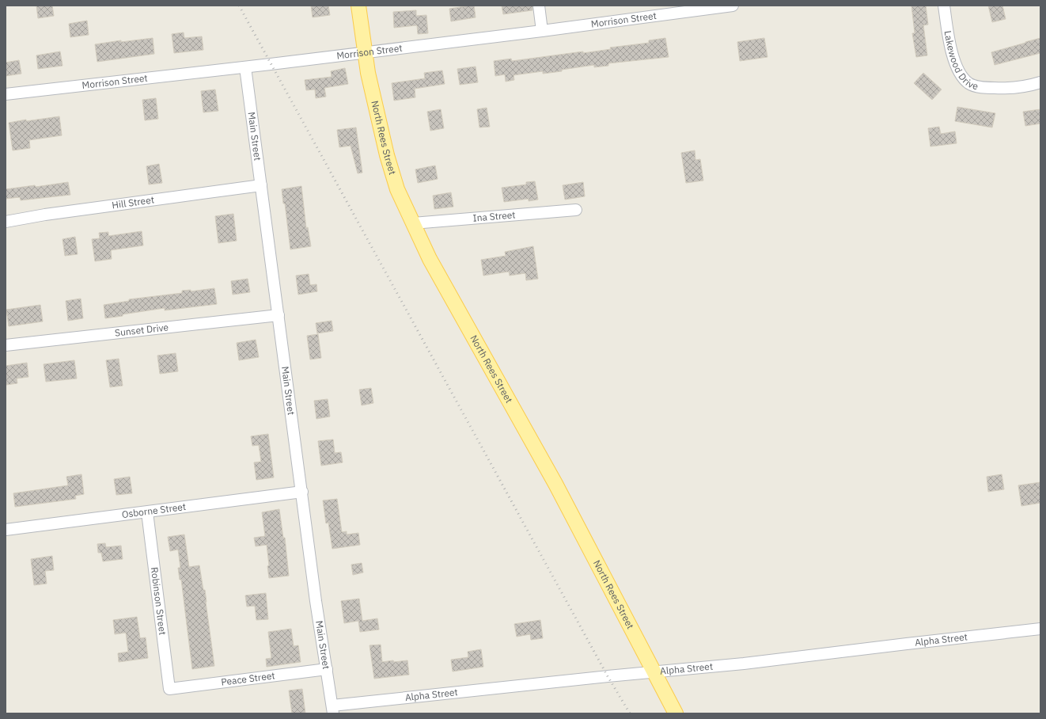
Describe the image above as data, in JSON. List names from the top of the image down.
{
  "streets": {
    "main road": ["North Rees Street"],
    "street": [
      "Morrison Street",
      "Lakewood Drive",
      "Main Street",
      "Hill Street",
      "Ina Street",
      "Sunset Drive",
      "Osborne Street",
      "Robinson Street",
      "Alpha Street",
      "Peace Street"
    ]
  },
  "crossings": [
    ["Morrison Street", "Main Street"],
    ["Morrison Street", "North Rees Street"],
    ["Main Street", "Hill Street"],
    ["Main Street", "Sunset Drive"],
    ["Main Street", "Osborne Street"],
    ["Main Street", "Alpha Street"],
    ["Main Street", "Peace Street"],
    ["North Rees Street", "Ina Street"],
    ["North Rees Street", "Alpha Street"],
    ["Osborne Street", "Robinson Street"],
    ["Robinson Street", "Peace Street"]
  ]
}
